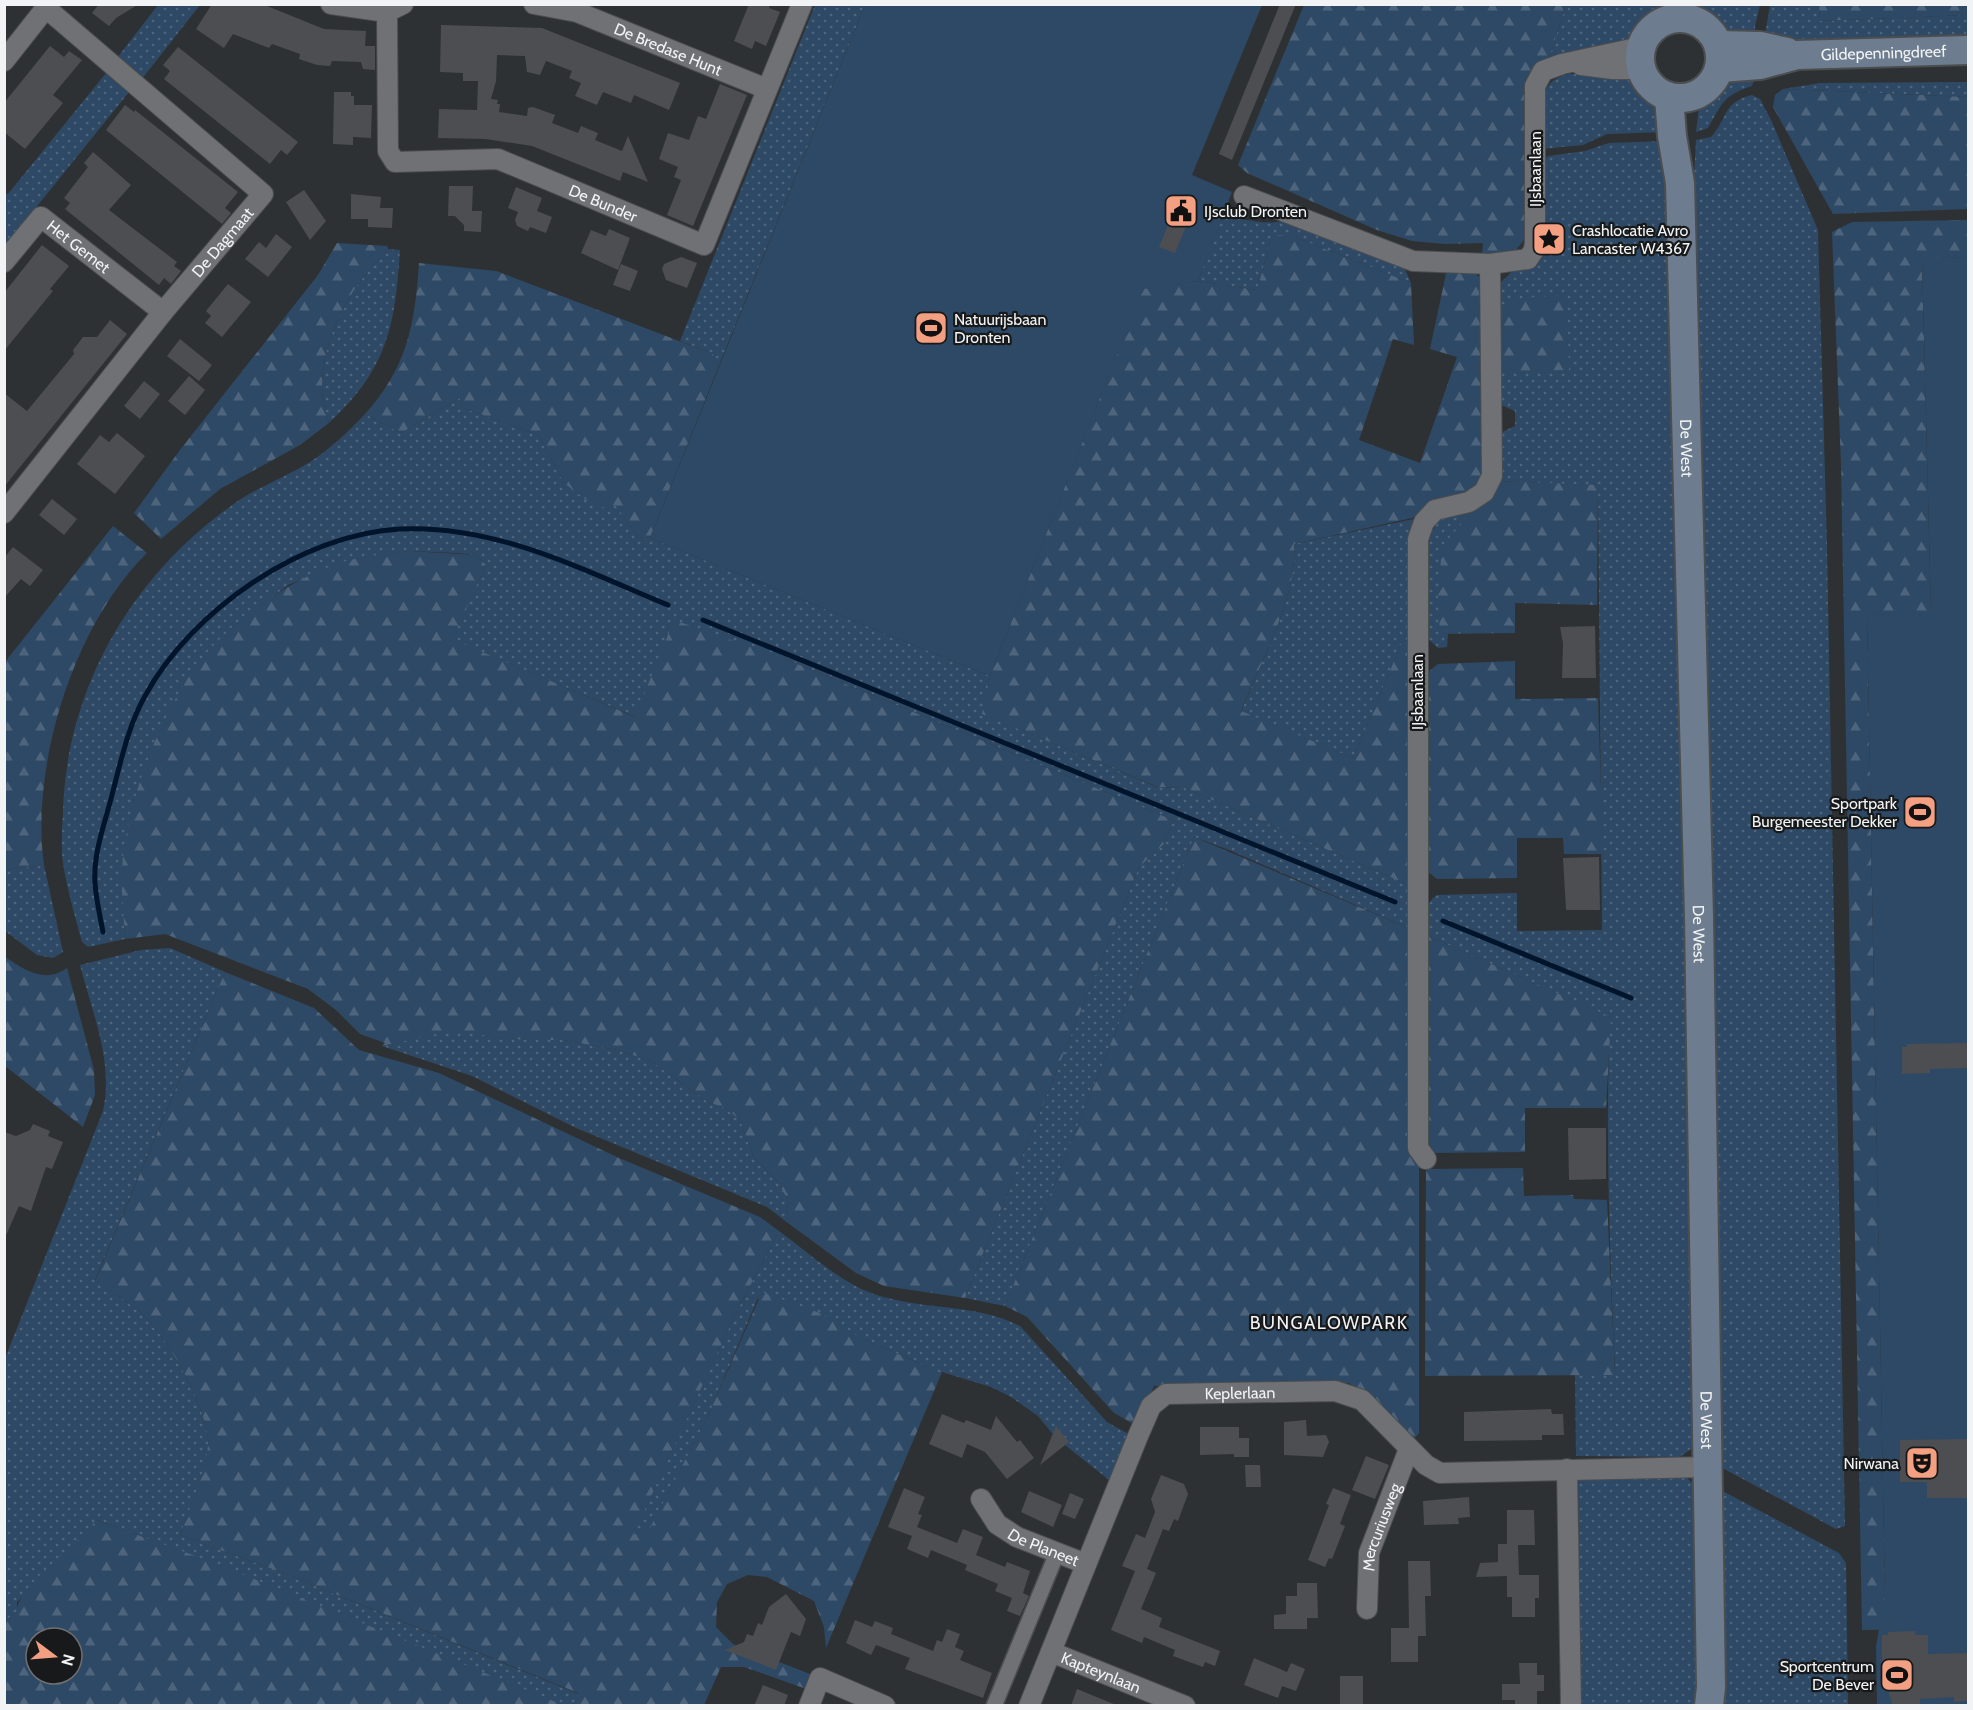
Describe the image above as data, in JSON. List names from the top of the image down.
{
  "streets": {
    "main road": ["Gildepenningdreef", "De West"],
    "street": [
      "De Bredase Hunt",
      "IJsbaanlaan",
      "De Bunder",
      "De Dagmaat",
      "Het Gemet",
      "Keplerlaan",
      "Mercuriusweg",
      "De Planeet",
      "Kapteynlaan"
    ]
  },
  "crossings": [
    ["De Bredase Hunt", "De Bunder"],
    ["Gildepenningdreef", "IJsbaanlaan"],
    ["Gildepenningdreef", "De West"],
    ["IJsbaanlaan", "De West"],
    ["De Dagmaat", "Het Gemet"],
    ["De West", "Keplerlaan"],
    ["Keplerlaan", "Mercuriusweg"],
    ["Keplerlaan", "De Planeet"],
    ["Keplerlaan", "Kapteynlaan"]
  ],
  "districts": ["BUNGALOWPARK"],
  "places": {
    "public building": ["IJsclub Dronten"],
    "place": ["Crashlocatie Avro Lancaster W4367"],
    "sports": ["Natuurijsbaan Dronten", "Sportpark Burgemeester Dekker", "Sportcentrum De Bever"],
    "theatre": ["Nirwana"]
  },
  "north": "right"
}
